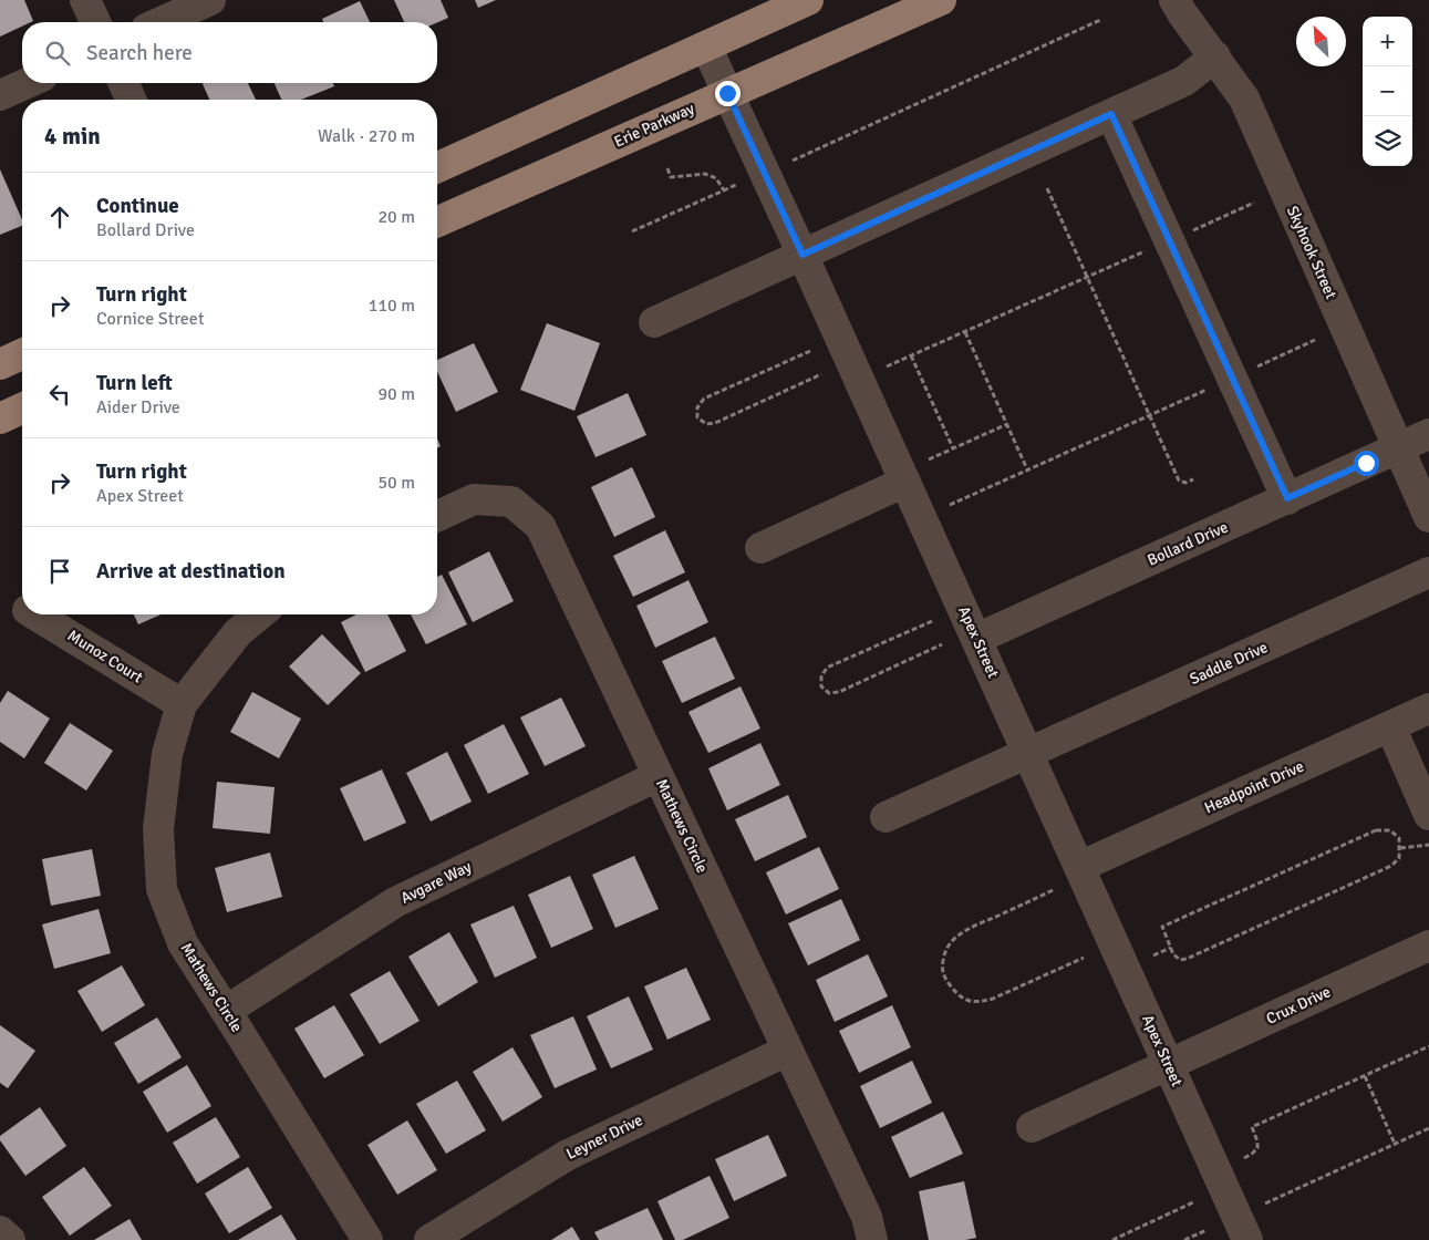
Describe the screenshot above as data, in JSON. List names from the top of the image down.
{
  "streets": {
    "main road": ["Erie Parkway"],
    "street": [
      "Skyhook Street",
      "Bollard Drive",
      "Apex Street",
      "Munoz Court",
      "Saddle Drive",
      "Headpoint Drive",
      "Mathews Circle",
      "Avgare Way",
      "Crux Drive",
      "Leyner Drive"
    ]
  },
  "crossings": [
    ["Erie Parkway", "Apex Street"],
    ["Skyhook Street", "Bollard Drive"],
    ["Bollard Drive", "Apex Street"],
    ["Apex Street", "Saddle Drive"],
    ["Apex Street", "Headpoint Drive"],
    ["Apex Street", "Crux Drive"],
    ["Munoz Court", "Mathews Circle"],
    ["Mathews Circle", "Avgare Way"],
    ["Mathews Circle", "Leyner Drive"]
  ],
  "north": "top left",
  "page": {
    "map_buttons": ["+", "−"],
    "search": "Search here",
    "heading": ["4 min", "Walk · 270 m"],
    "list": [
      ["Continue", "Bollard Drive", "20 m"],
      ["Turn right", "Cornice Street", "110 m"],
      ["Turn left", "Aider Drive", "90 m"],
      ["Turn right", "Apex Street", "50 m"],
      "Arrive at destination"
    ]
  }
}
